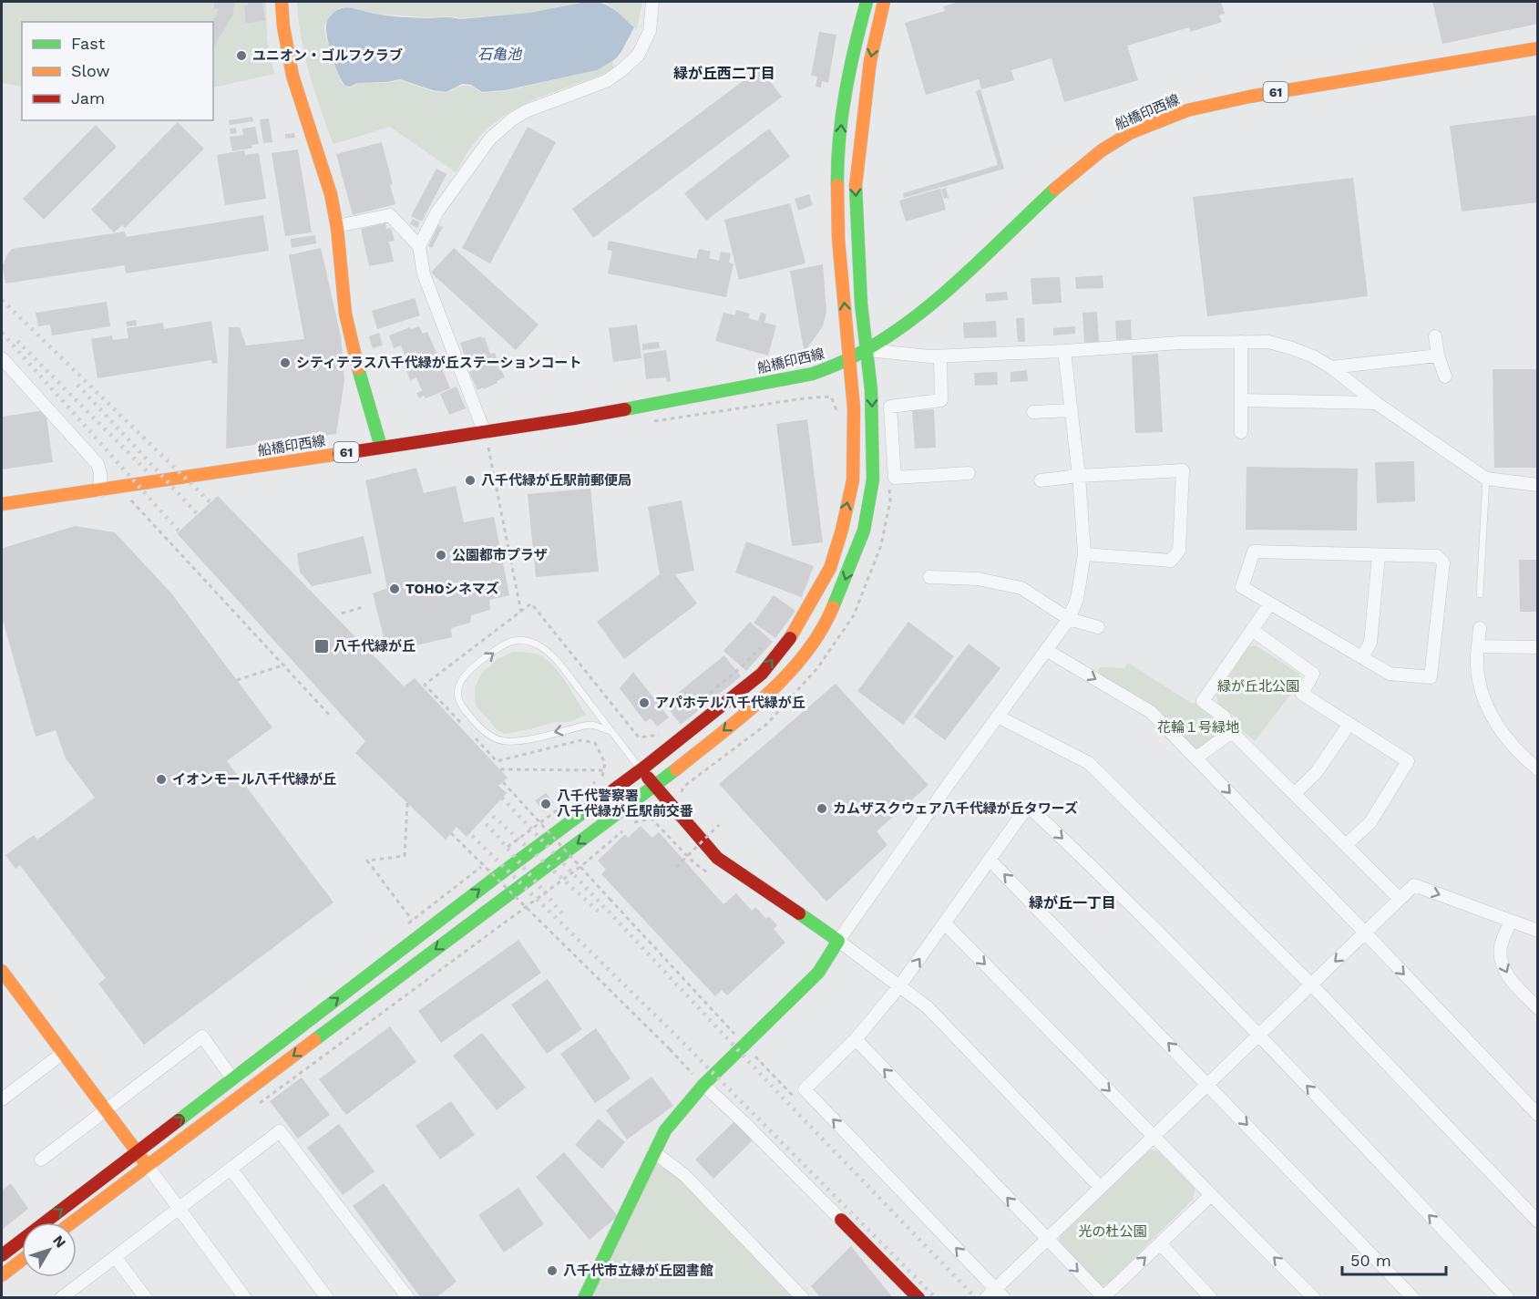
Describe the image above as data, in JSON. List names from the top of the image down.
{
  "streets": {
    "street": ["61", "船橋印西線"]
  },
  "districts": ["緑が丘西二丁目", "緑が丘一丁目"],
  "water": ["石亀池"],
  "parks": ["緑が丘北公園", "花輪１号緑地", "光の杜公園"],
  "places": {
    "other": [
      "ユニオン・ゴルフクラブ",
      "シティテラス八千代緑が丘ステーションコート",
      "八千代緑が丘駅前郵便局",
      "公園都市プラザ",
      "TOHOシネマズ",
      "アパホテル八千代緑が丘",
      "イオンモール八千代緑が丘",
      "八千代警察署 八千代緑が丘駅前交番",
      "カムザスクウェア八千代緑が丘タワーズ",
      "八千代市立緑が丘図書館"
    ],
    "transit": ["八千代緑が丘"]
  },
  "legend": ["Fast", "Slow", "Jam"],
  "scale_bar": "50 m",
  "north": "top right"
}
